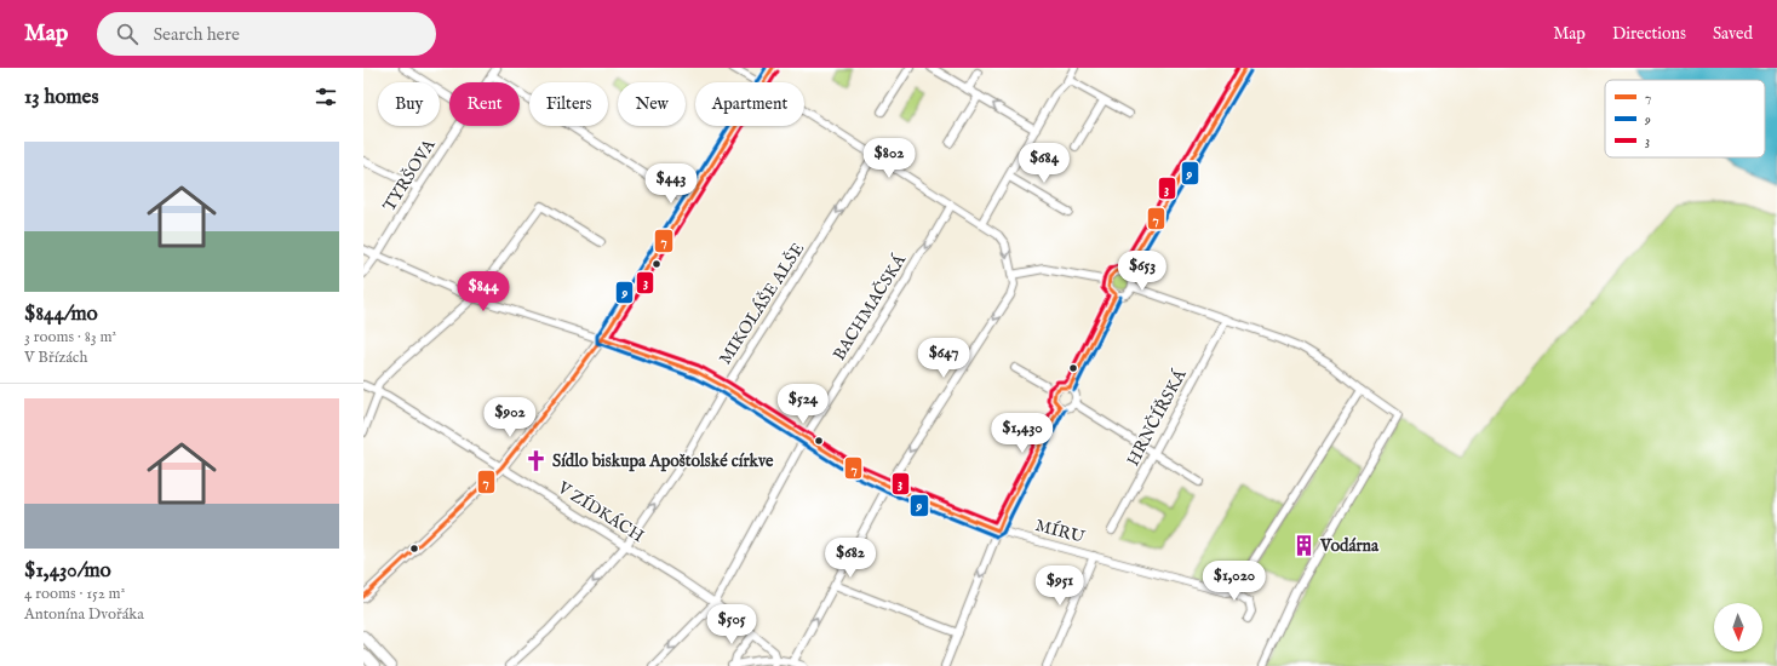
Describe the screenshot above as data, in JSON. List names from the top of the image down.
{
  "streets": {
    "street": [
      "TYRŠOVA",
      "MIKOLÁŠE ALŠE",
      "BACHMAČSKÁ",
      "HRNČÍŘSKÁ",
      "V ZÍDKÁCH",
      "MÍRU"
    ]
  },
  "crossings": [
    ["TYRŠOVA", "MÍRU"],
    ["MIKOLÁŠE ALŠE", "V ZÍDKÁCH"],
    ["MIKOLÁŠE ALŠE", "MÍRU"],
    ["BACHMAČSKÁ", "V ZÍDKÁCH"],
    ["BACHMAČSKÁ", "MÍRU"]
  ],
  "one_way": ["BACHMAČSKÁ"],
  "places": {
    "church": ["Sídlo biskupa Apoštolské církve"],
    "building": ["Vodárna"]
  },
  "lines": ["transit line 7", "transit line 9", "transit line 3"],
  "legend": ["7", "9", "3"],
  "north": "bottom",
  "page": {
    "header": "Map",
    "search": "Search here",
    "nav": ["Map", "Directions", "Saved"],
    "heading": "13 homes",
    "chip": [
      "Buy",
      "Rent",
      "Filters",
      "New",
      "Apartment"
    ],
    "list": [
      {
        "name": "$844/mo",
        "note": "3 rooms · 83 m² · V Břízách"
      },
      {
        "name": "$1,430/mo",
        "note": "4 rooms · 152 m² · Antonína Dvořáka"
      }
    ],
    "price": [
      "$802",
      "$684",
      "$443",
      "$653",
      "$844",
      "$647",
      "$524",
      "$902",
      "$1,430",
      "$682",
      "$1,020",
      "$951",
      "$505"
    ]
  }
}
